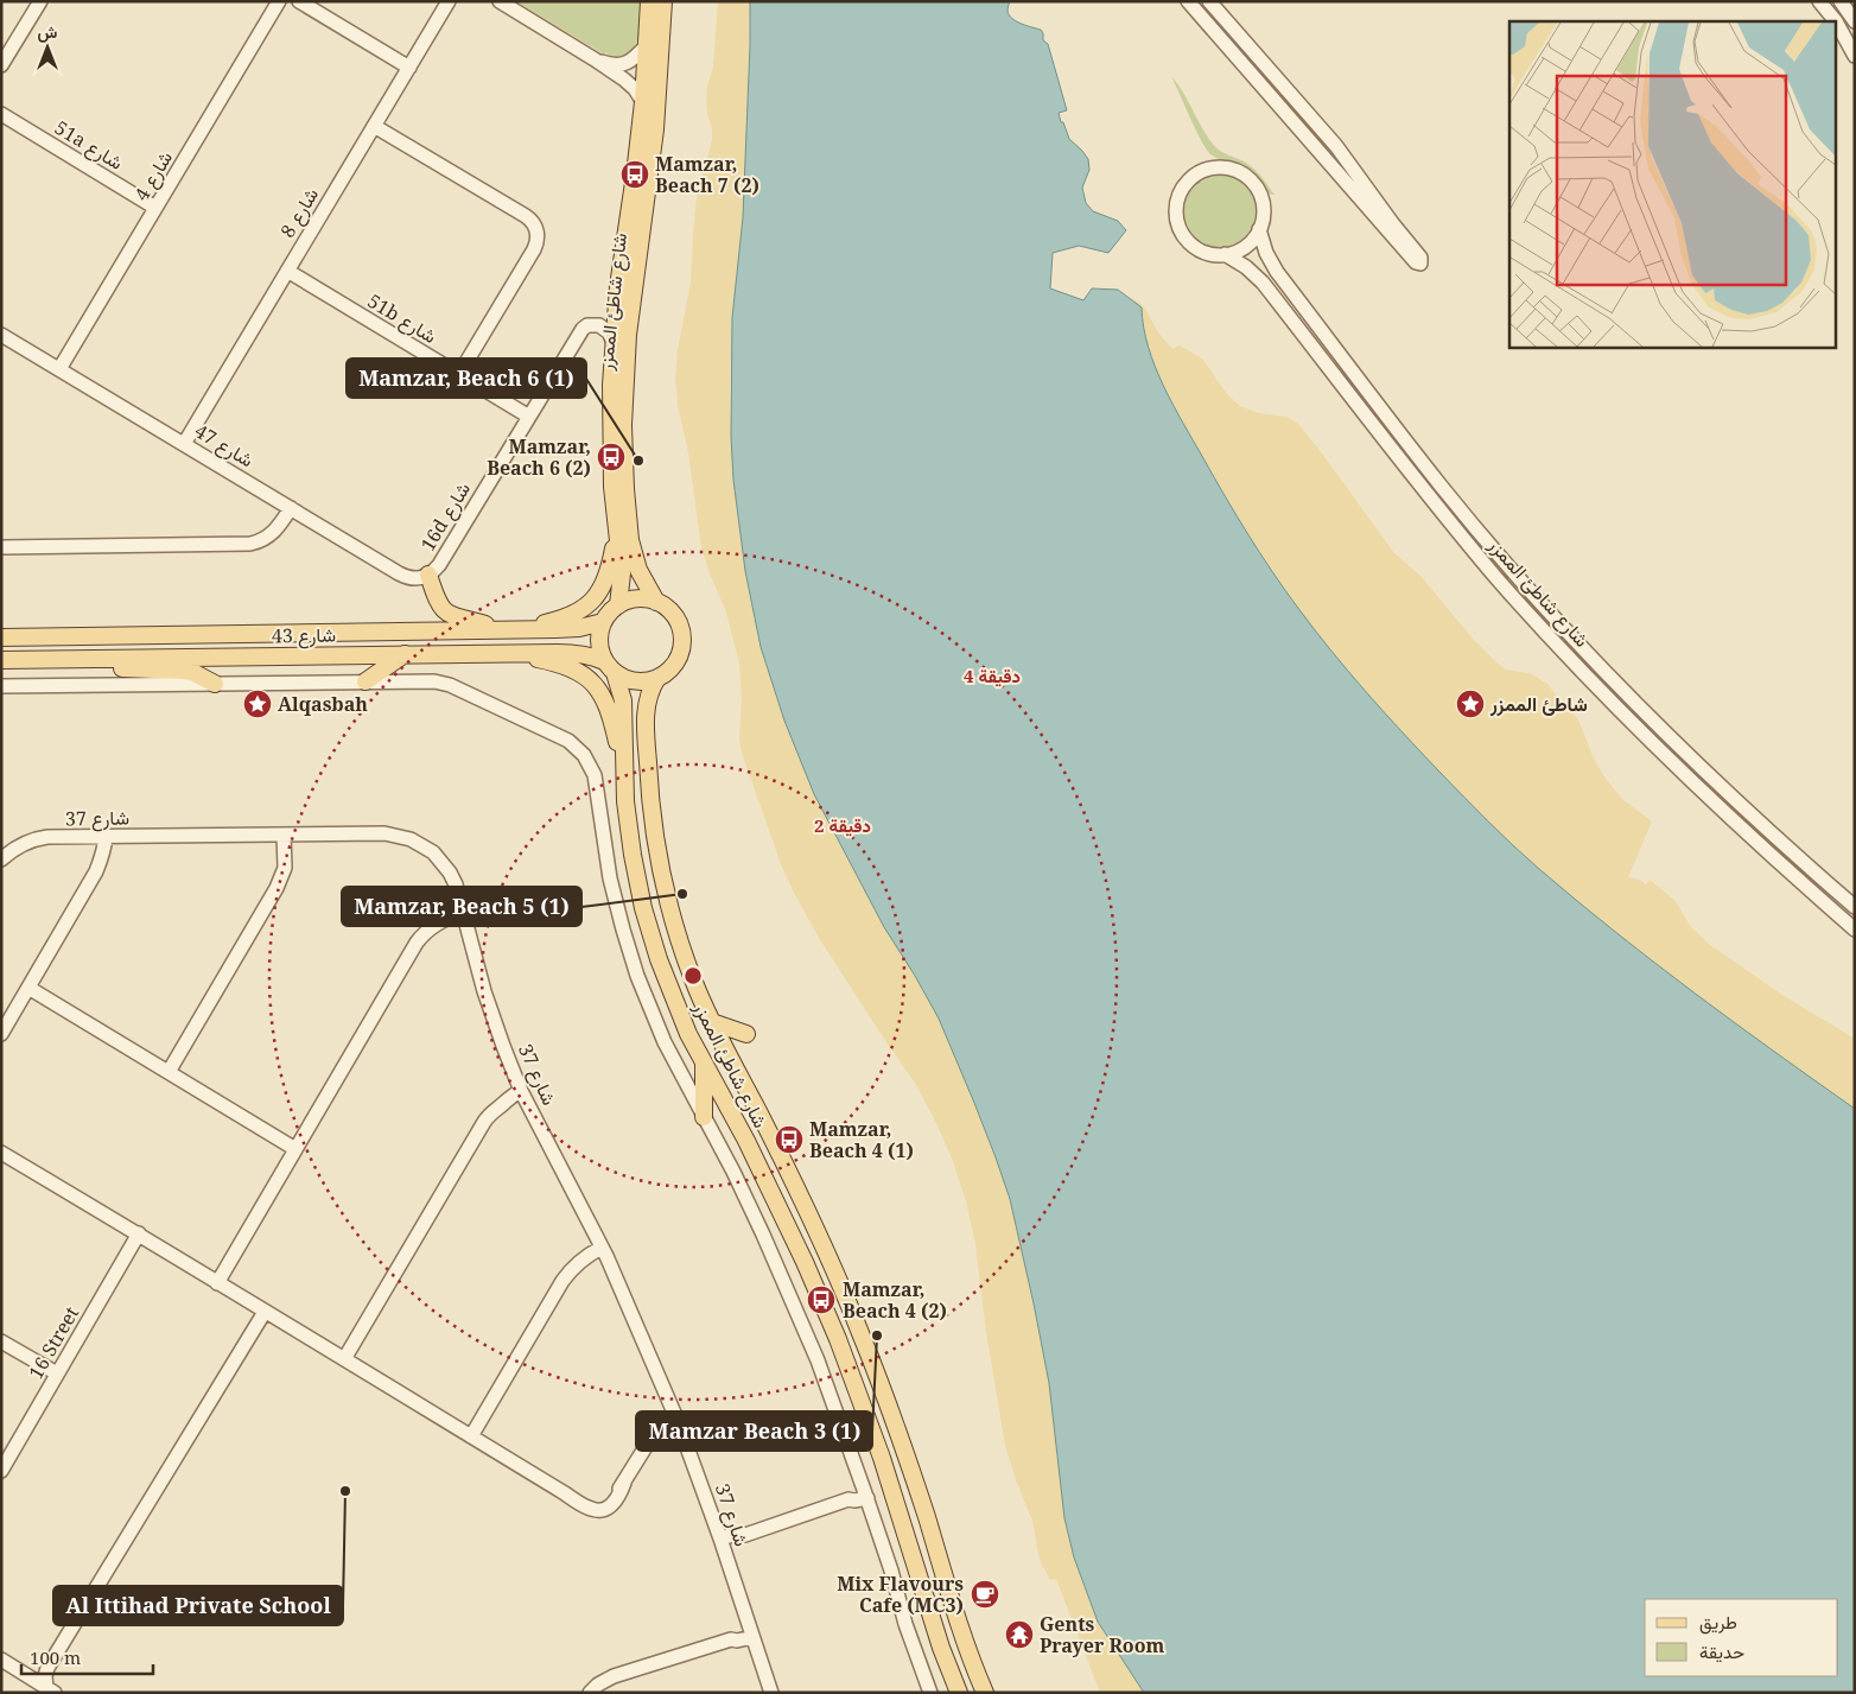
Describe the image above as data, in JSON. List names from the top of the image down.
{
  "streets": {
    "main road": ["شارع شاطئ الممزر", "شارع 43"],
    "street": [
      "51a شارع",
      "شارع 4",
      "شارع 8",
      "51b شارع",
      "شارع 47",
      "16d شارع",
      "شارع 37",
      "16 Street"
    ]
  },
  "crossings": [
    ["51a شارع", "شارع 4"],
    ["شارع 4", "شارع 47"],
    ["شارع 8", "51b شارع"],
    ["شارع 8", "شارع 47"],
    ["شارع شاطئ الممزر", "16d شارع"],
    ["شارع شاطئ الممزر", "شارع 43"],
    ["51b شارع", "16d شارع"],
    ["شارع 47", "16d شارع"]
  ],
  "places": {
    "bus stop": [
      "Mamzar, Beach 7 (2)",
      "Mamzar, Beach 6 (2)",
      "Mamzar, Beach 4 (1)",
      "Mamzar, Beach 4 (2)"
    ],
    "other": [
      "Mamzar, Beach 6 (1)",
      "Mamzar, Beach 5 (1)",
      "Mamzar Beach 3 (1)",
      "Al Ittihad Private School"
    ],
    "place": ["Alqasbah", "شاطئ الممزر"],
    "cafe": ["Mix Flavours Cafe (MC3)"],
    "temple": ["Gents Prayer Room"]
  },
  "legend": ["طريق", "حديقة"],
  "scale_bar": "100 m",
  "north": "top",
  "rings": ["4 دقيقة", "2 دقيقة"]
}
